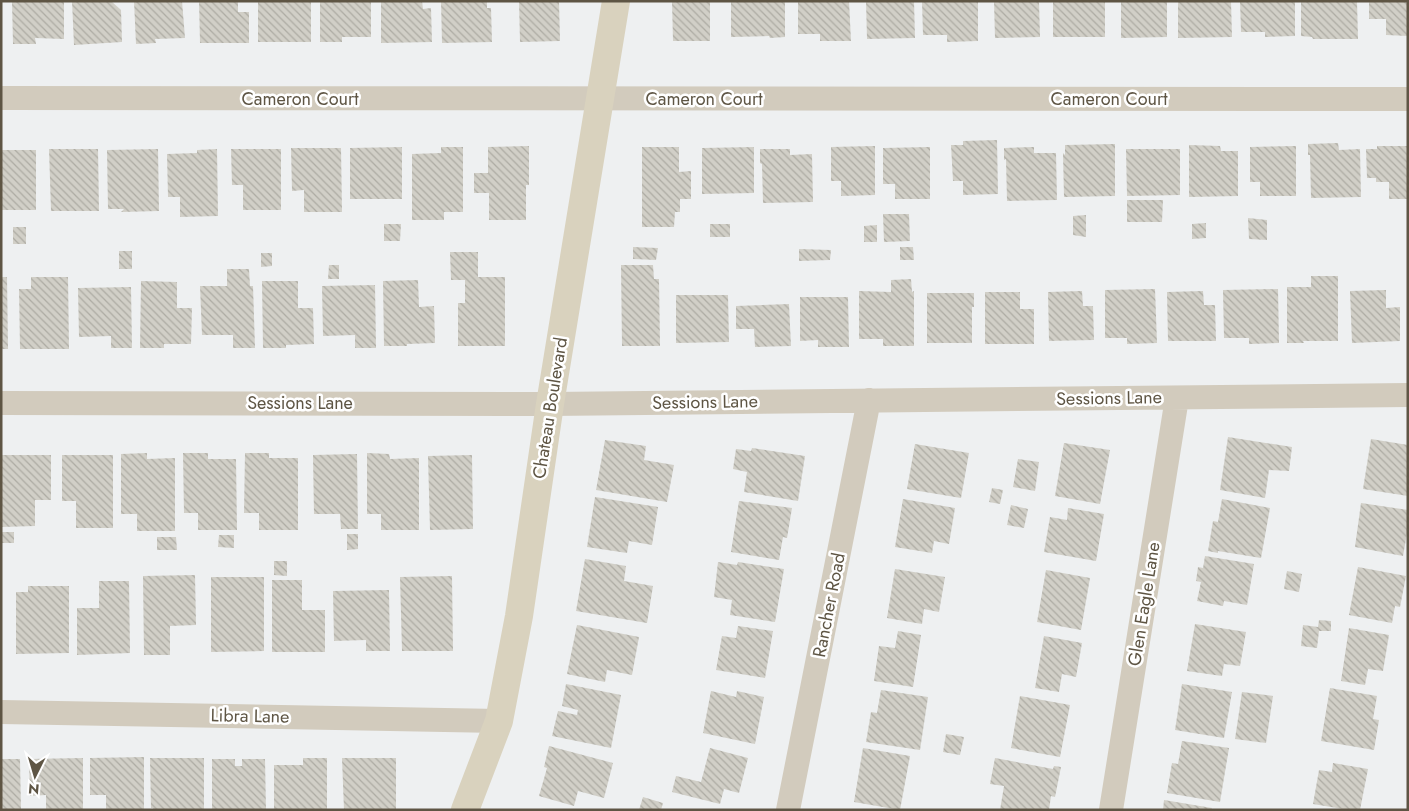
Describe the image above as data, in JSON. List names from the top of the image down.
{
  "streets": {
    "street": [
      "Cameron Court",
      "Sessions Lane",
      "Chateau Boulevard",
      "Glen Eagle Lane",
      "Rancher Road",
      "Libra Lane"
    ]
  },
  "crossings": [
    ["Cameron Court", "Chateau Boulevard"],
    ["Sessions Lane", "Chateau Boulevard"],
    ["Sessions Lane", "Glen Eagle Lane"],
    ["Sessions Lane", "Rancher Road"],
    ["Chateau Boulevard", "Libra Lane"]
  ],
  "north": "bottom"
}
